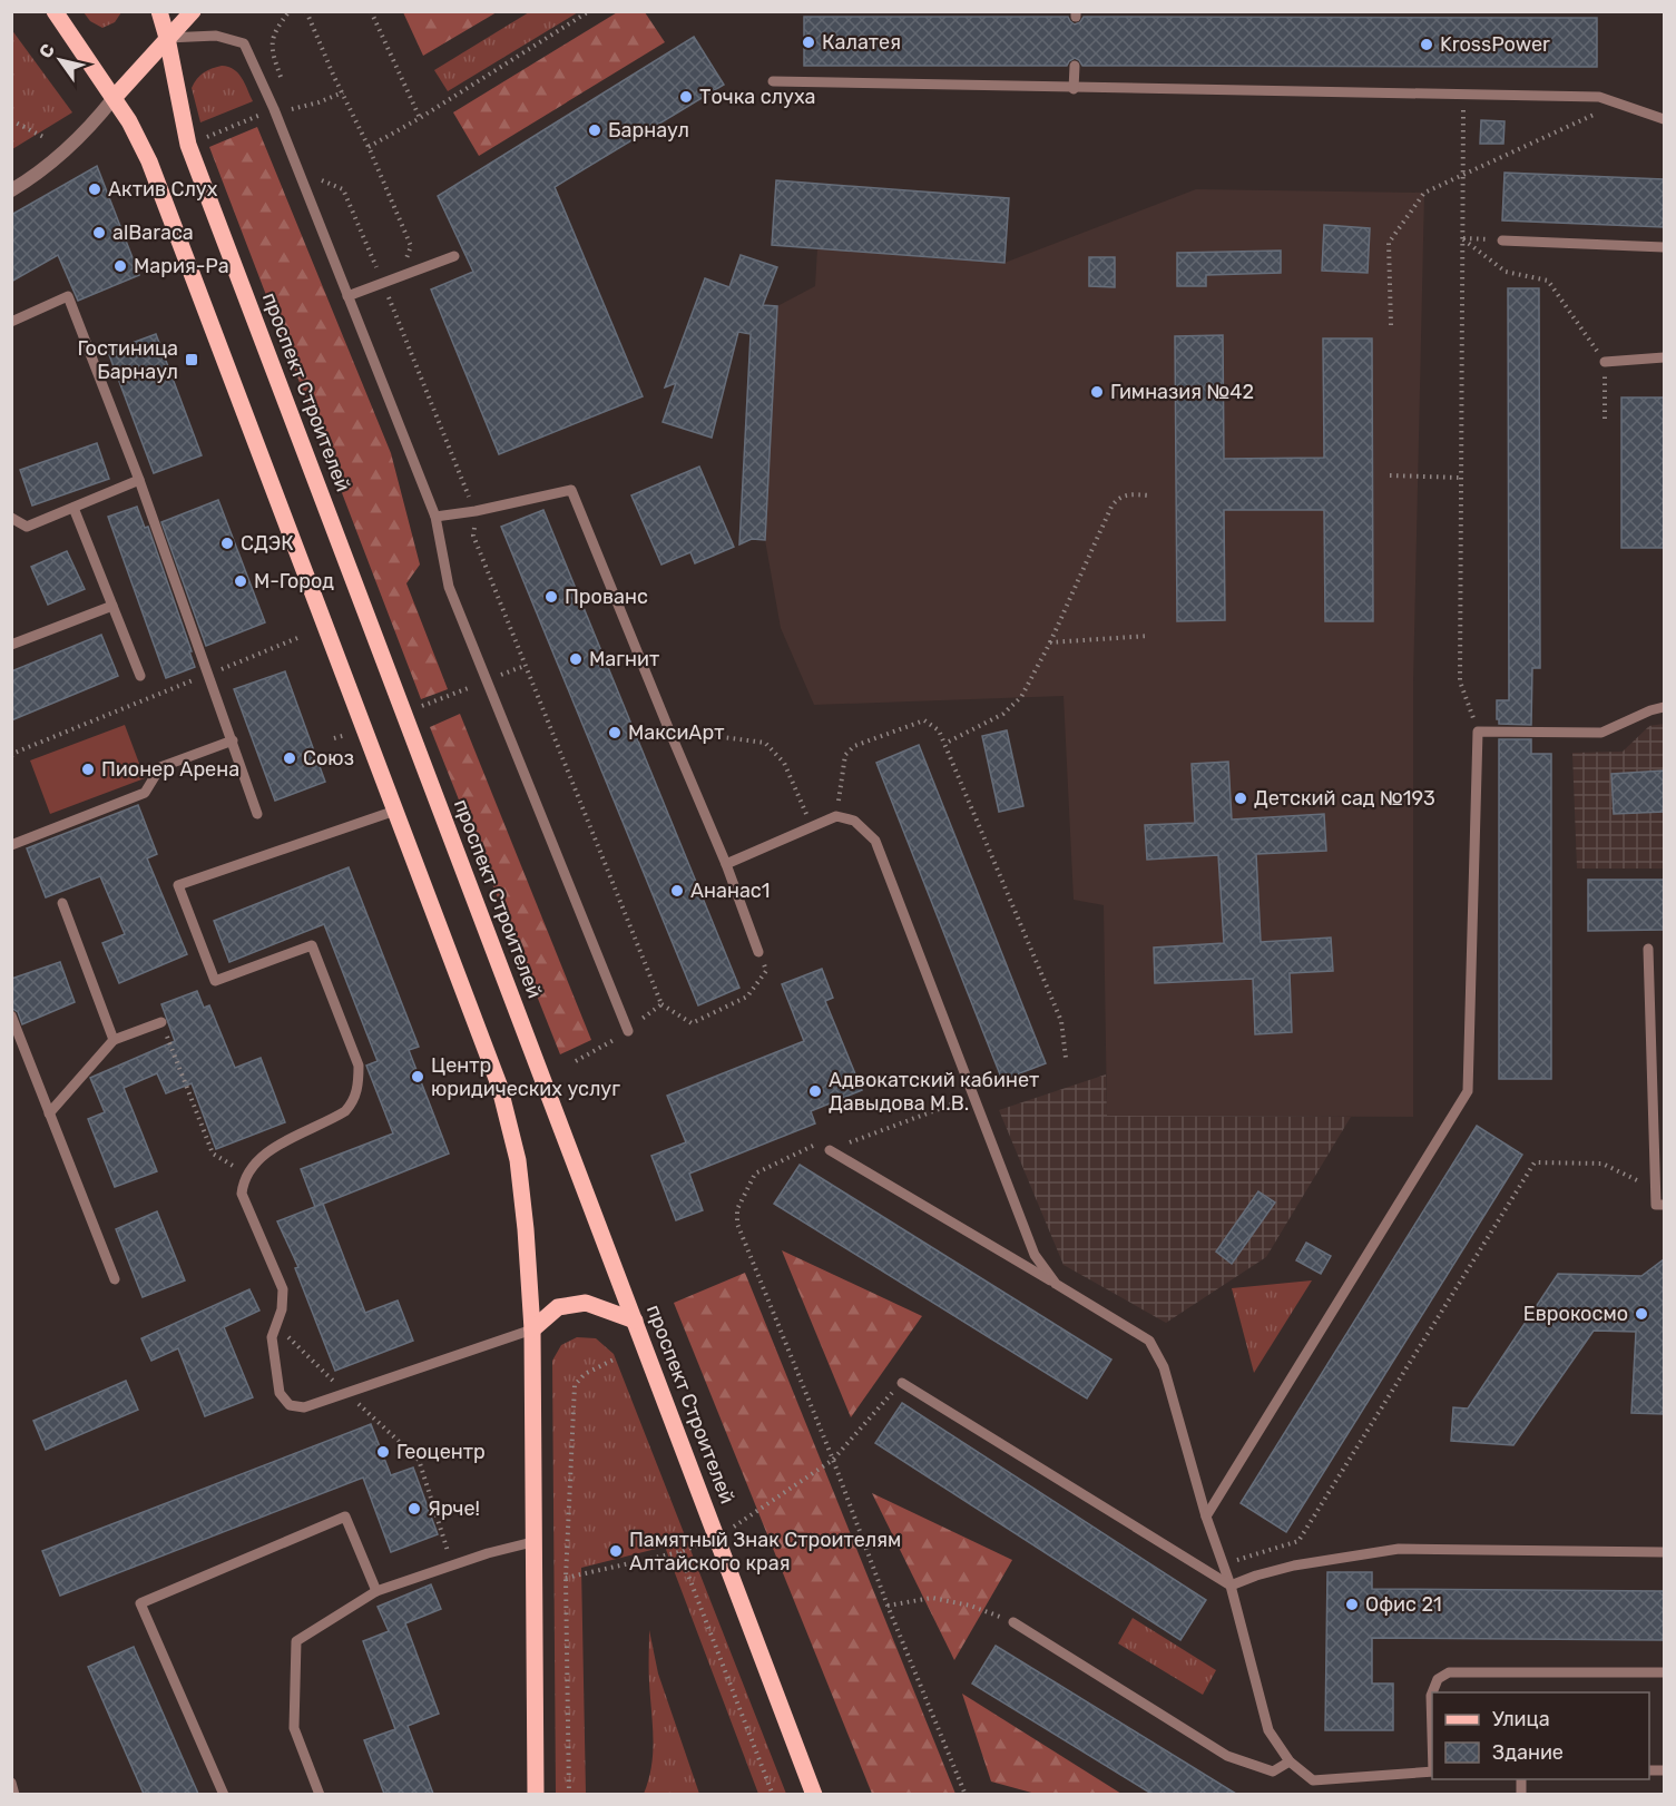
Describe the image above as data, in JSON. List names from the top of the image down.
{
  "streets": {
    "main road": ["проспект Строителей"]
  },
  "places": {
    "other": [
      "Калатея",
      "KrossPower",
      "Точка слуха",
      "Барнаул",
      "Актив Слух",
      "alBaraca",
      "Мария-Ра",
      "Гимназия №42",
      "СДЭК",
      "М-Город",
      "Прованс",
      "Магнит",
      "МаксиАрт",
      "Союз",
      "Пионер Арена",
      "Детский сад №193",
      "Ананас1",
      "Центр юридических услуг",
      "Адвокатский кабинет Давыдова М.В.",
      "Еврокосмо",
      "Геоцентр",
      "Ярче!",
      "Памятный Знак Строителям Алтайского края",
      "Офис 21"
    ],
    "transit": ["Гостиница Барнаул"]
  },
  "legend": ["Улица", "Здание"],
  "north": "top left"
}
